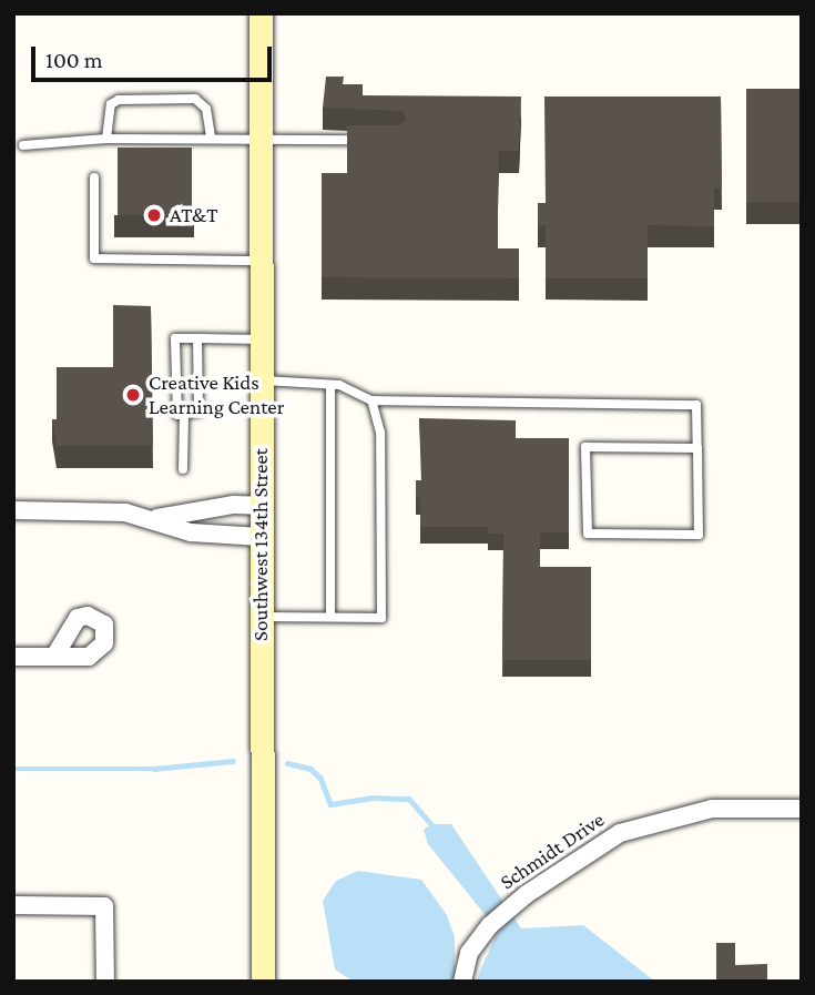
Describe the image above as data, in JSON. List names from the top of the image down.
{
  "streets": {
    "main road": ["Southwest 134th Street"],
    "street": ["Schmidt Drive"]
  },
  "places": ["AT&T", "Creative Kids Learning Center"],
  "scale_bar": "100 m"
}
